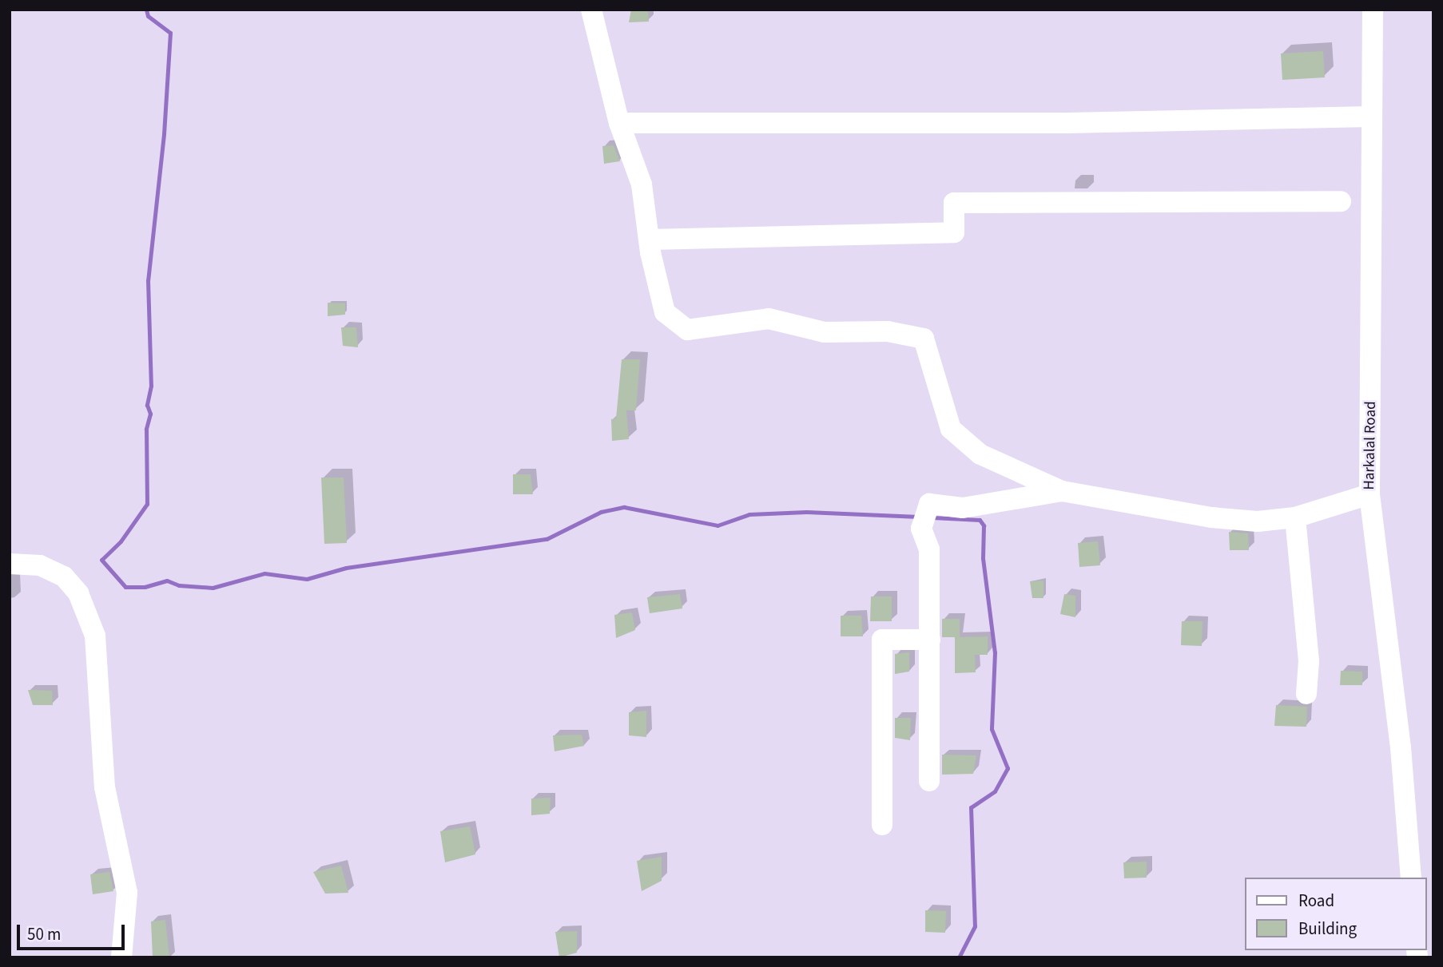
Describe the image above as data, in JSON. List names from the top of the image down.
{
  "streets": {
    "street": ["Harkalal Road"]
  },
  "legend": ["Road", "Building"],
  "scale_bar": "50 m"
}
